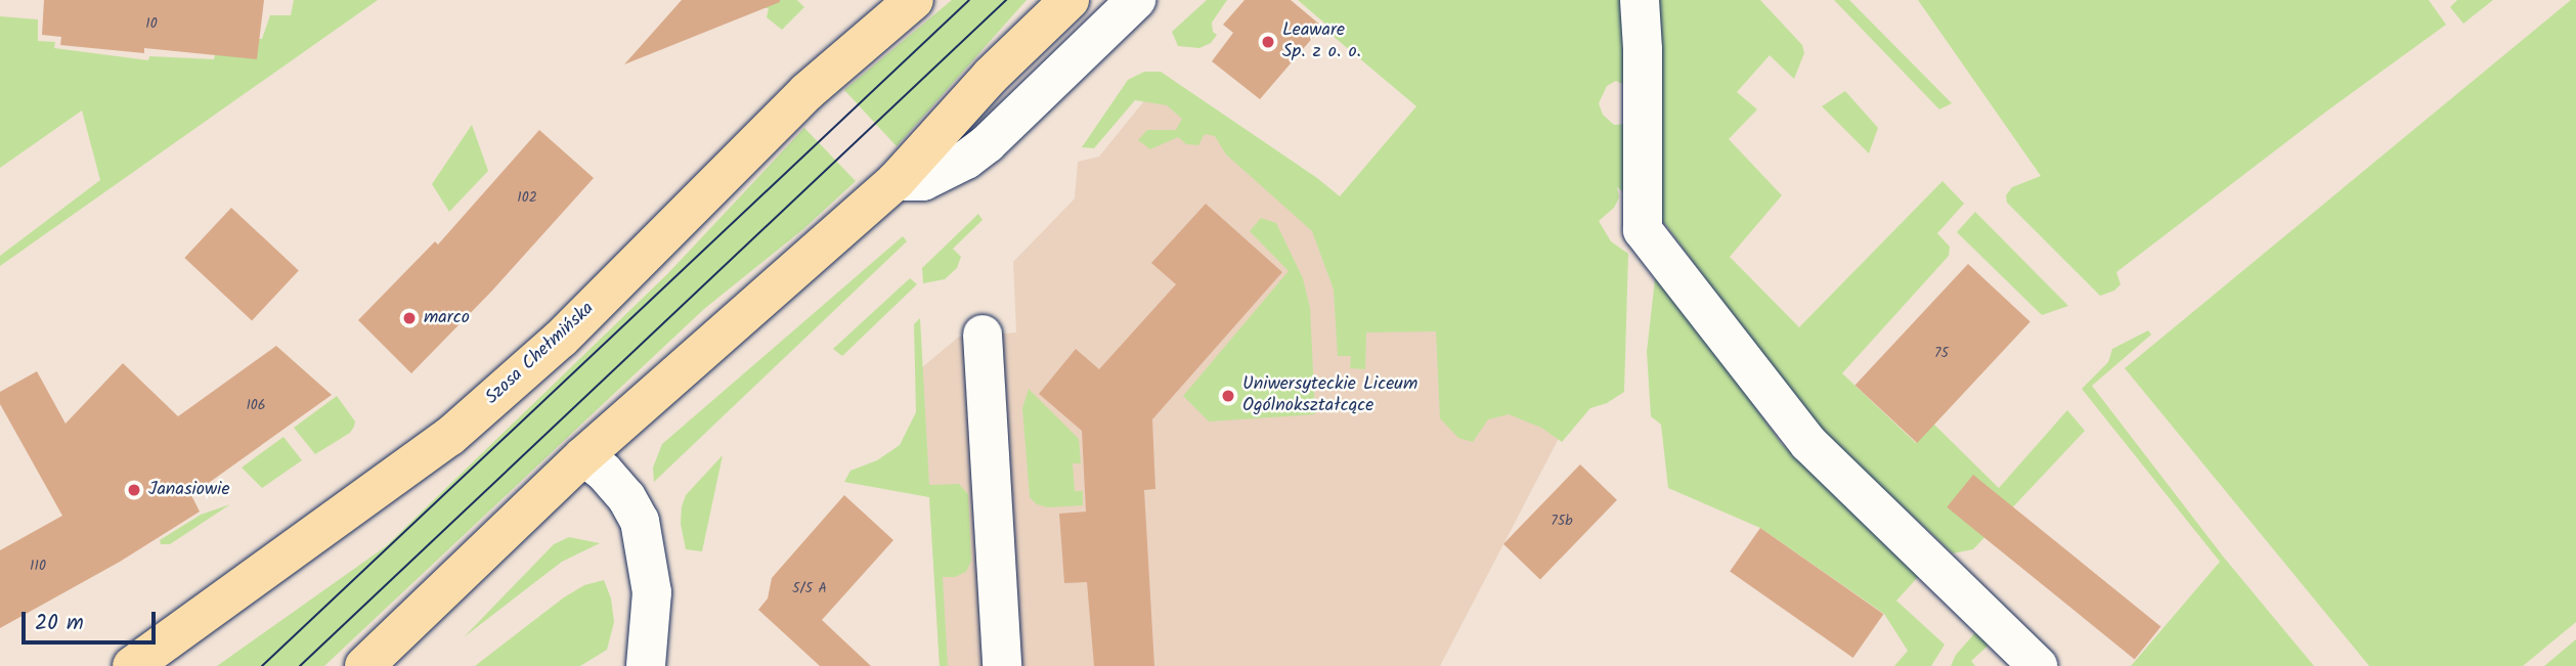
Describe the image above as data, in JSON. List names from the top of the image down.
{
  "streets": {
    "main road": ["Szosa Chełmińska"]
  },
  "places": [
    "Leaware Sp. z o. o.",
    "marco",
    "Uniwersyteckie Liceum Ogólnokształcące",
    "Janasiowie"
  ],
  "house_numbers": [
    "10",
    "102",
    "75",
    "106",
    "75b",
    "110",
    "5/5 A"
  ],
  "scale_bar": "20 m"
}
